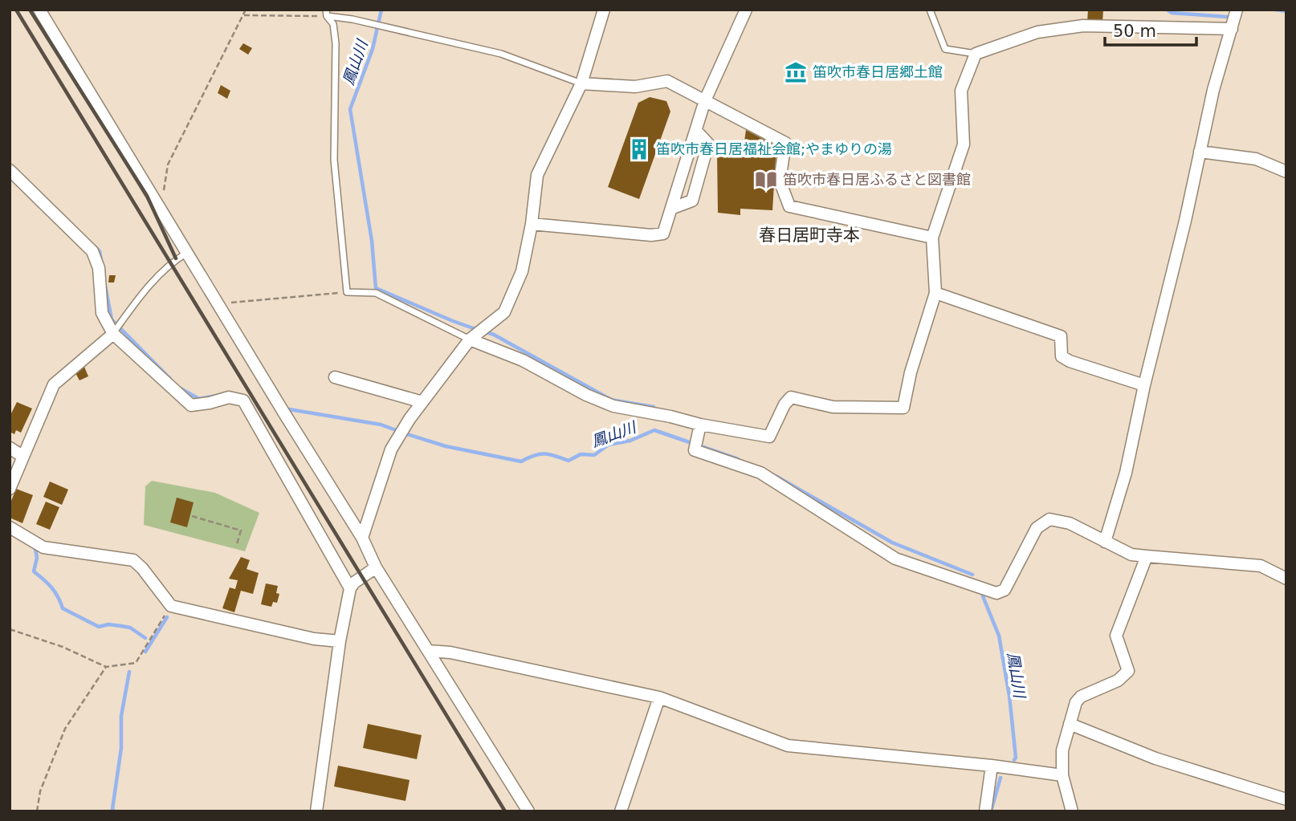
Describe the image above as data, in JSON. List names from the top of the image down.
{
  "districts": ["春日居町寺本"],
  "water": ["鳳山川"],
  "places": {
    "museum": ["笛吹市春日居郷土館"],
    "building": ["笛吹市春日居福祉会館;やまゆりの湯"],
    "library": ["笛吹市春日居ふるさと図書館"]
  },
  "scale_bar": "50 m"
}
